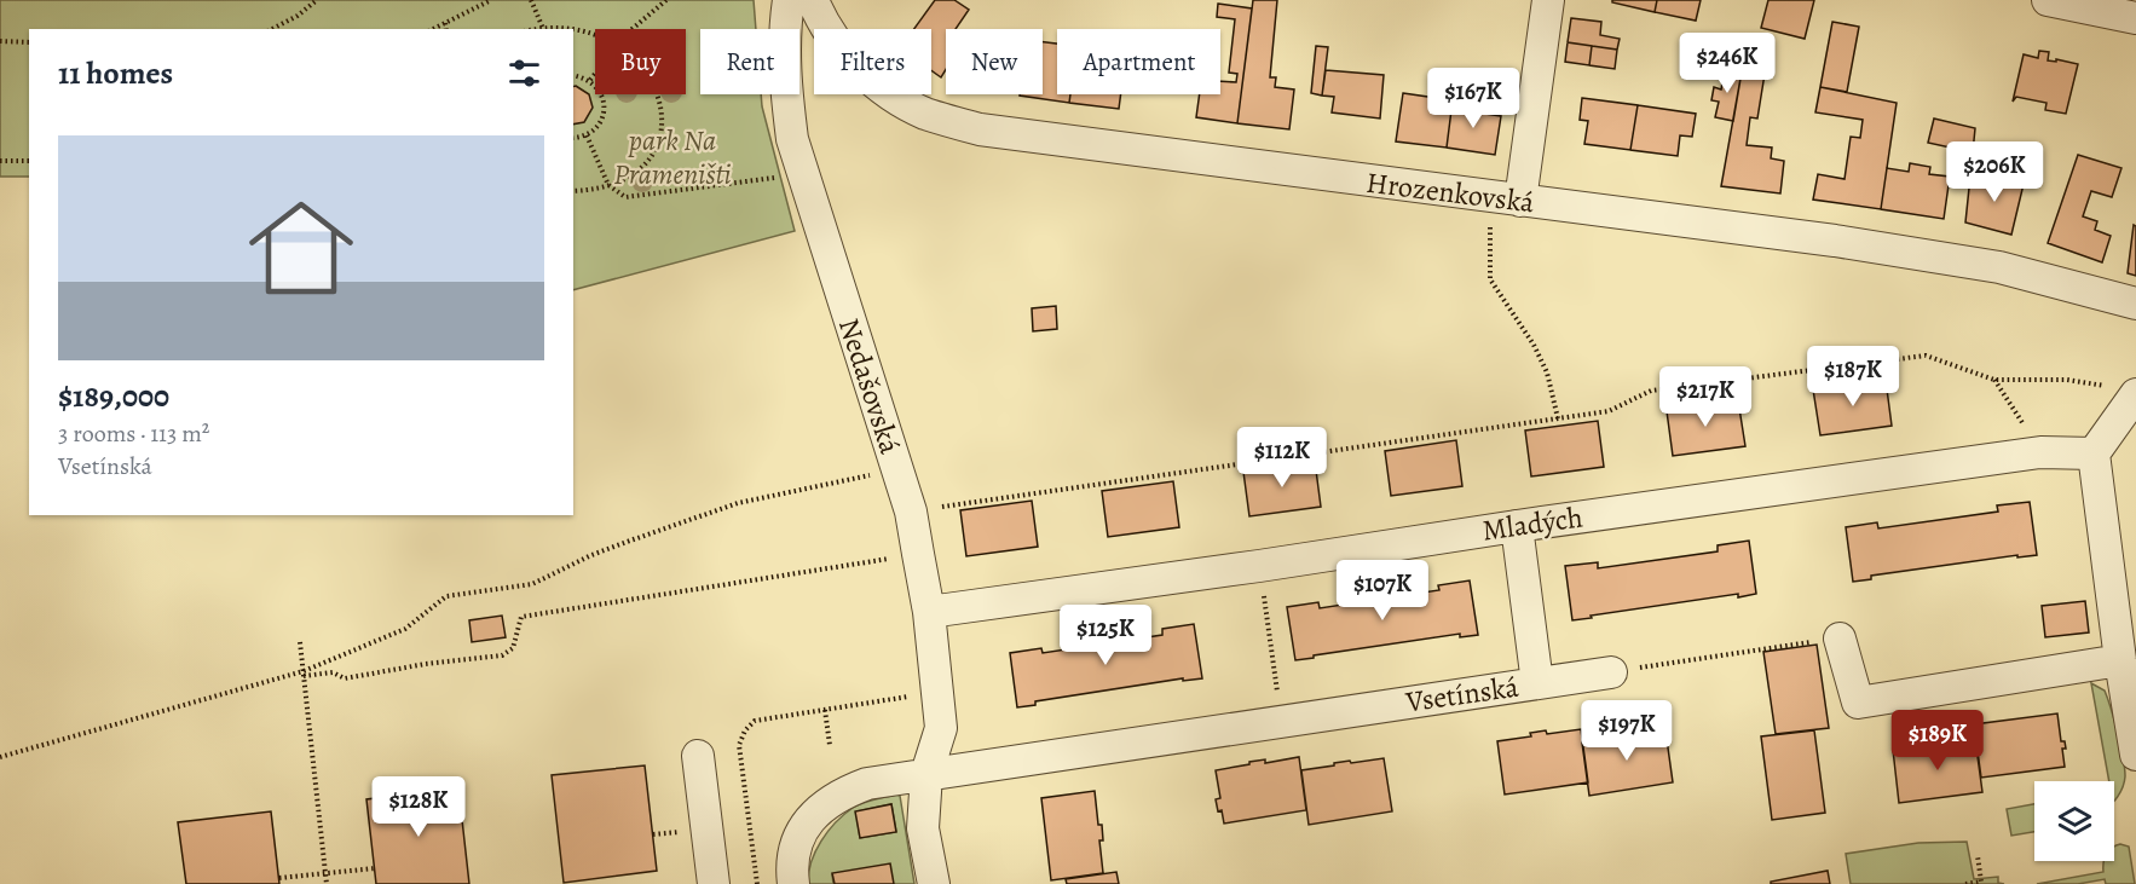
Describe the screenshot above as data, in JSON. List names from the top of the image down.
{
  "streets": {
    "street": [
      "Hrozenkovská",
      "Nedašovská",
      "Mladých",
      "Vsetínská"
    ]
  },
  "crossings": [
    ["Nedašovská", "Mladých"],
    ["Nedašovská", "Vsetínská"]
  ],
  "parks": ["park Na Prameništi"],
  "page": {
    "chip": [
      "Buy",
      "Rent",
      "Filters",
      "New",
      "Apartment"
    ],
    "heading": "11 homes",
    "price": [
      "$246K",
      "$167K",
      "$206K",
      "$187K",
      "$217K",
      "$112K",
      "$107K",
      "$125K",
      "$197K",
      "$189K",
      "$128K"
    ],
    "list": [
      {
        "name": "$189,000",
        "note": "3 rooms · 113 m² · Vsetínská"
      }
    ]
  }
}
